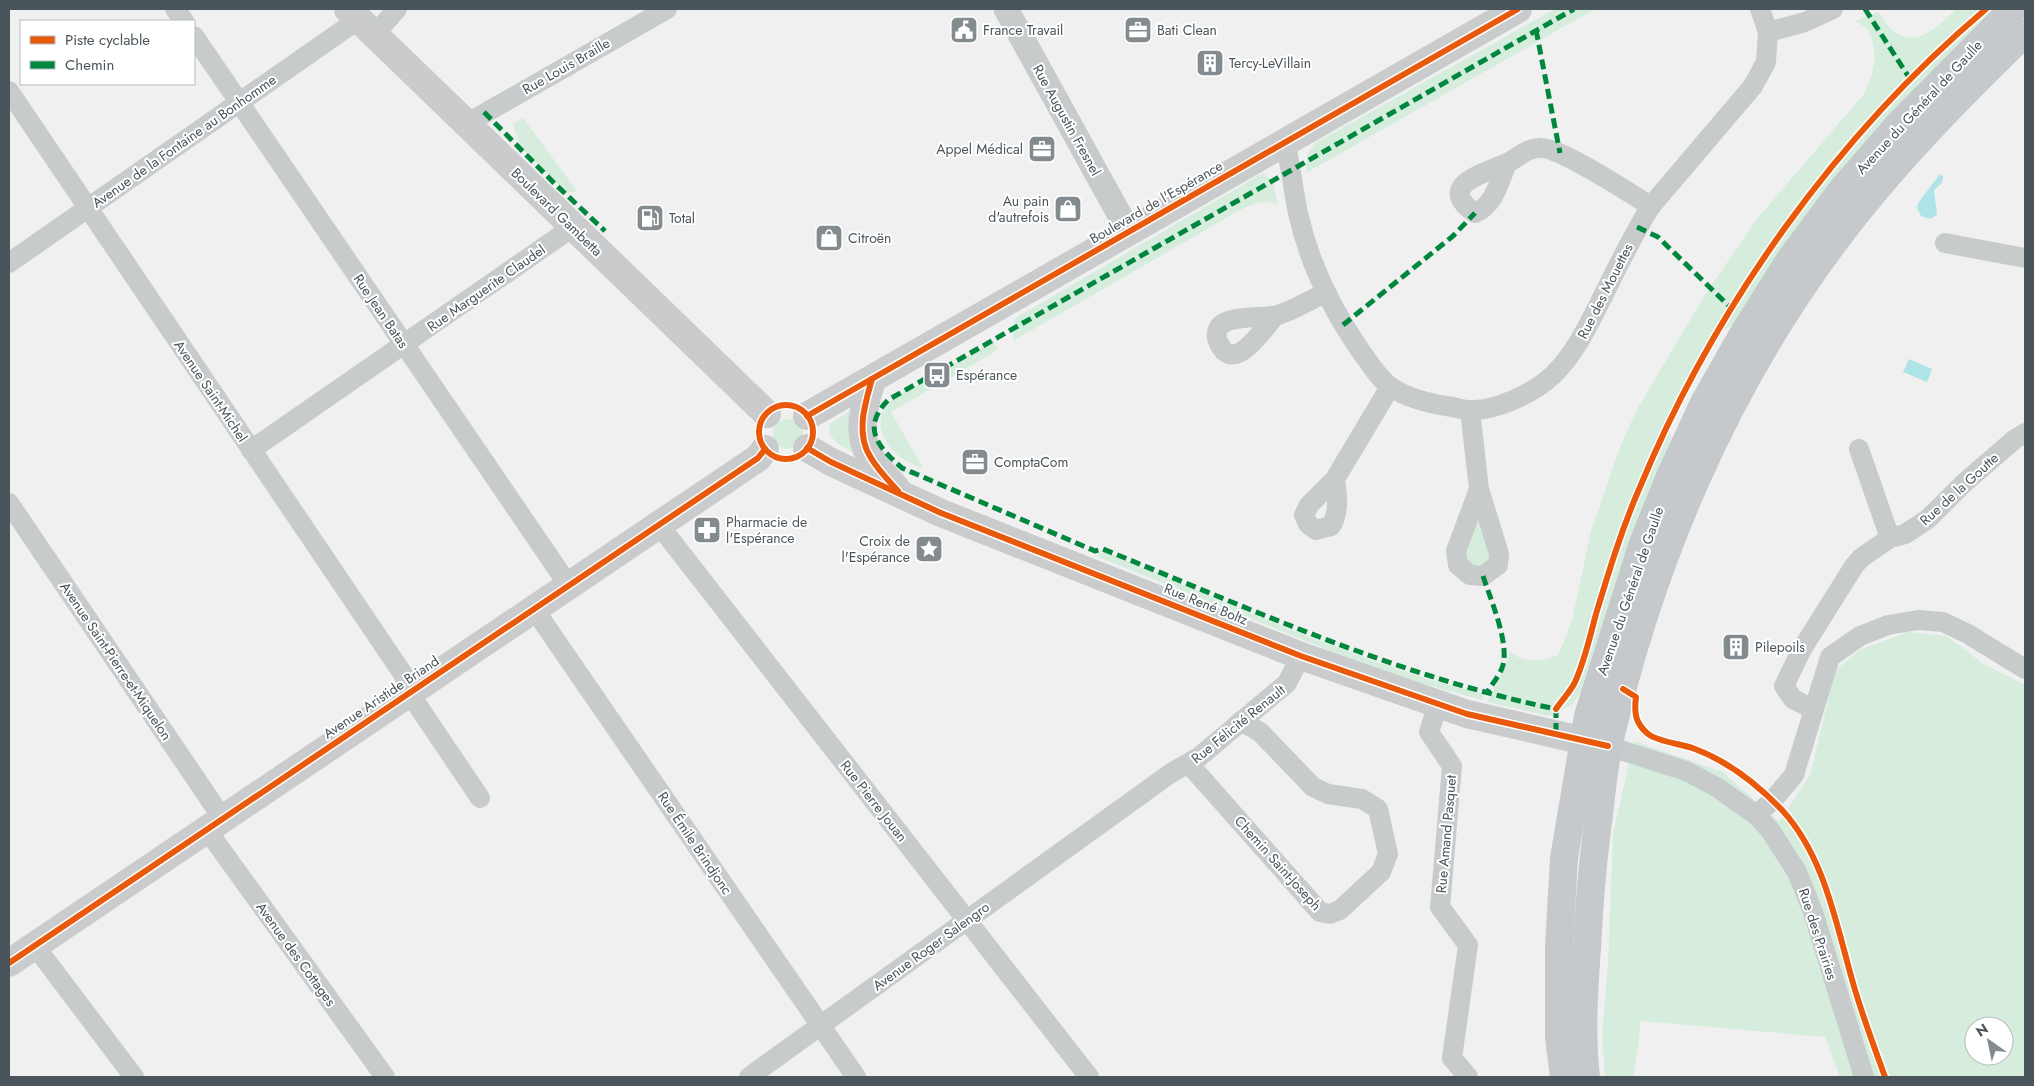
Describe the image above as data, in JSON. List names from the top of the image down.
{
  "streets": {
    "main road": [
      "Avenue du Général de Gaulle",
      "Boulevard de l'Espérance",
      "Boulevard Gambetta",
      "Rue René Boltz",
      "Avenue Aristide Briand"
    ],
    "street": [
      "Rue Louis Braille",
      "Rue Augustin Fresnel",
      "Avenue de la Fontaine au Bonhomme",
      "Rue Marguerite Claudel",
      "Rue des Mouettes",
      "Rue Jean Batas",
      "Avenue Saint-Michel",
      "Rue de la Goutte",
      "Avenue Saint-Pierre-et-Miquelon",
      "Rue Félicité Renault",
      "Rue Pierre Jouan",
      "Rue Amand Pasquet",
      "Rue Émile Brindjonc",
      "Chemin Saint-Joseph",
      "Rue des Prairies",
      "Avenue Roger Salengro",
      "Avenue des Cottages"
    ]
  },
  "crossings": [
    ["Rue Louis Braille", "Boulevard Gambetta"],
    ["Avenue du Général de Gaulle", "Rue René Boltz"],
    ["Avenue du Général de Gaulle", "Rue des Prairies"],
    ["Rue Augustin Fresnel", "Boulevard de l'Espérance"],
    ["Avenue de la Fontaine au Bonhomme", "Boulevard Gambetta"],
    ["Avenue de la Fontaine au Bonhomme", "Rue Jean Batas"],
    ["Avenue de la Fontaine au Bonhomme", "Avenue Saint-Michel"],
    ["Boulevard de l'Espérance", "Boulevard Gambetta"],
    ["Boulevard de l'Espérance", "Rue des Mouettes"],
    ["Boulevard de l'Espérance", "Rue René Boltz"],
    ["Boulevard de l'Espérance", "Avenue Aristide Briand"],
    ["Boulevard Gambetta", "Rue Marguerite Claudel"],
    ["Boulevard Gambetta", "Rue René Boltz"],
    ["Boulevard Gambetta", "Avenue Aristide Briand"],
    ["Rue Marguerite Claudel", "Rue Jean Batas"],
    ["Rue Marguerite Claudel", "Avenue Saint-Michel"],
    ["Rue Jean Batas", "Avenue Aristide Briand"],
    ["Avenue Saint-Michel", "Avenue Aristide Briand"],
    ["Rue René Boltz", "Avenue Aristide Briand"],
    ["Rue René Boltz", "Rue Félicité Renault"],
    ["Rue René Boltz", "Rue Amand Pasquet"],
    ["Rue René Boltz", "Rue des Prairies"],
    ["Avenue Saint-Pierre-et-Miquelon", "Avenue Aristide Briand"],
    ["Avenue Saint-Pierre-et-Miquelon", "Avenue des Cottages"],
    ["Avenue Aristide Briand", "Rue Pierre Jouan"],
    ["Avenue Aristide Briand", "Rue Émile Brindjonc"],
    ["Avenue Aristide Briand", "Avenue des Cottages"],
    ["Rue Félicité Renault", "Chemin Saint-Joseph"],
    ["Rue Félicité Renault", "Avenue Roger Salengro"],
    ["Rue Pierre Jouan", "Avenue Roger Salengro"],
    ["Rue Émile Brindjonc", "Avenue Roger Salengro"]
  ],
  "places": {
    "public building": ["France Travail"],
    "office": ["Bati Clean", "Appel Médical", "ComptaCom"],
    "building": ["Tercy-LeVillain", "Pilepoils"],
    "shop": ["Au pain d'autrefois", "Citroën"],
    "fuel station": ["Total"],
    "bus stop": ["Espérance"],
    "pharmacy": ["Pharmacie de l'Espérance"],
    "place": ["Croix de l'Espérance"]
  },
  "legend": ["Piste cyclable", "Chemin"],
  "north": "top left"
}
